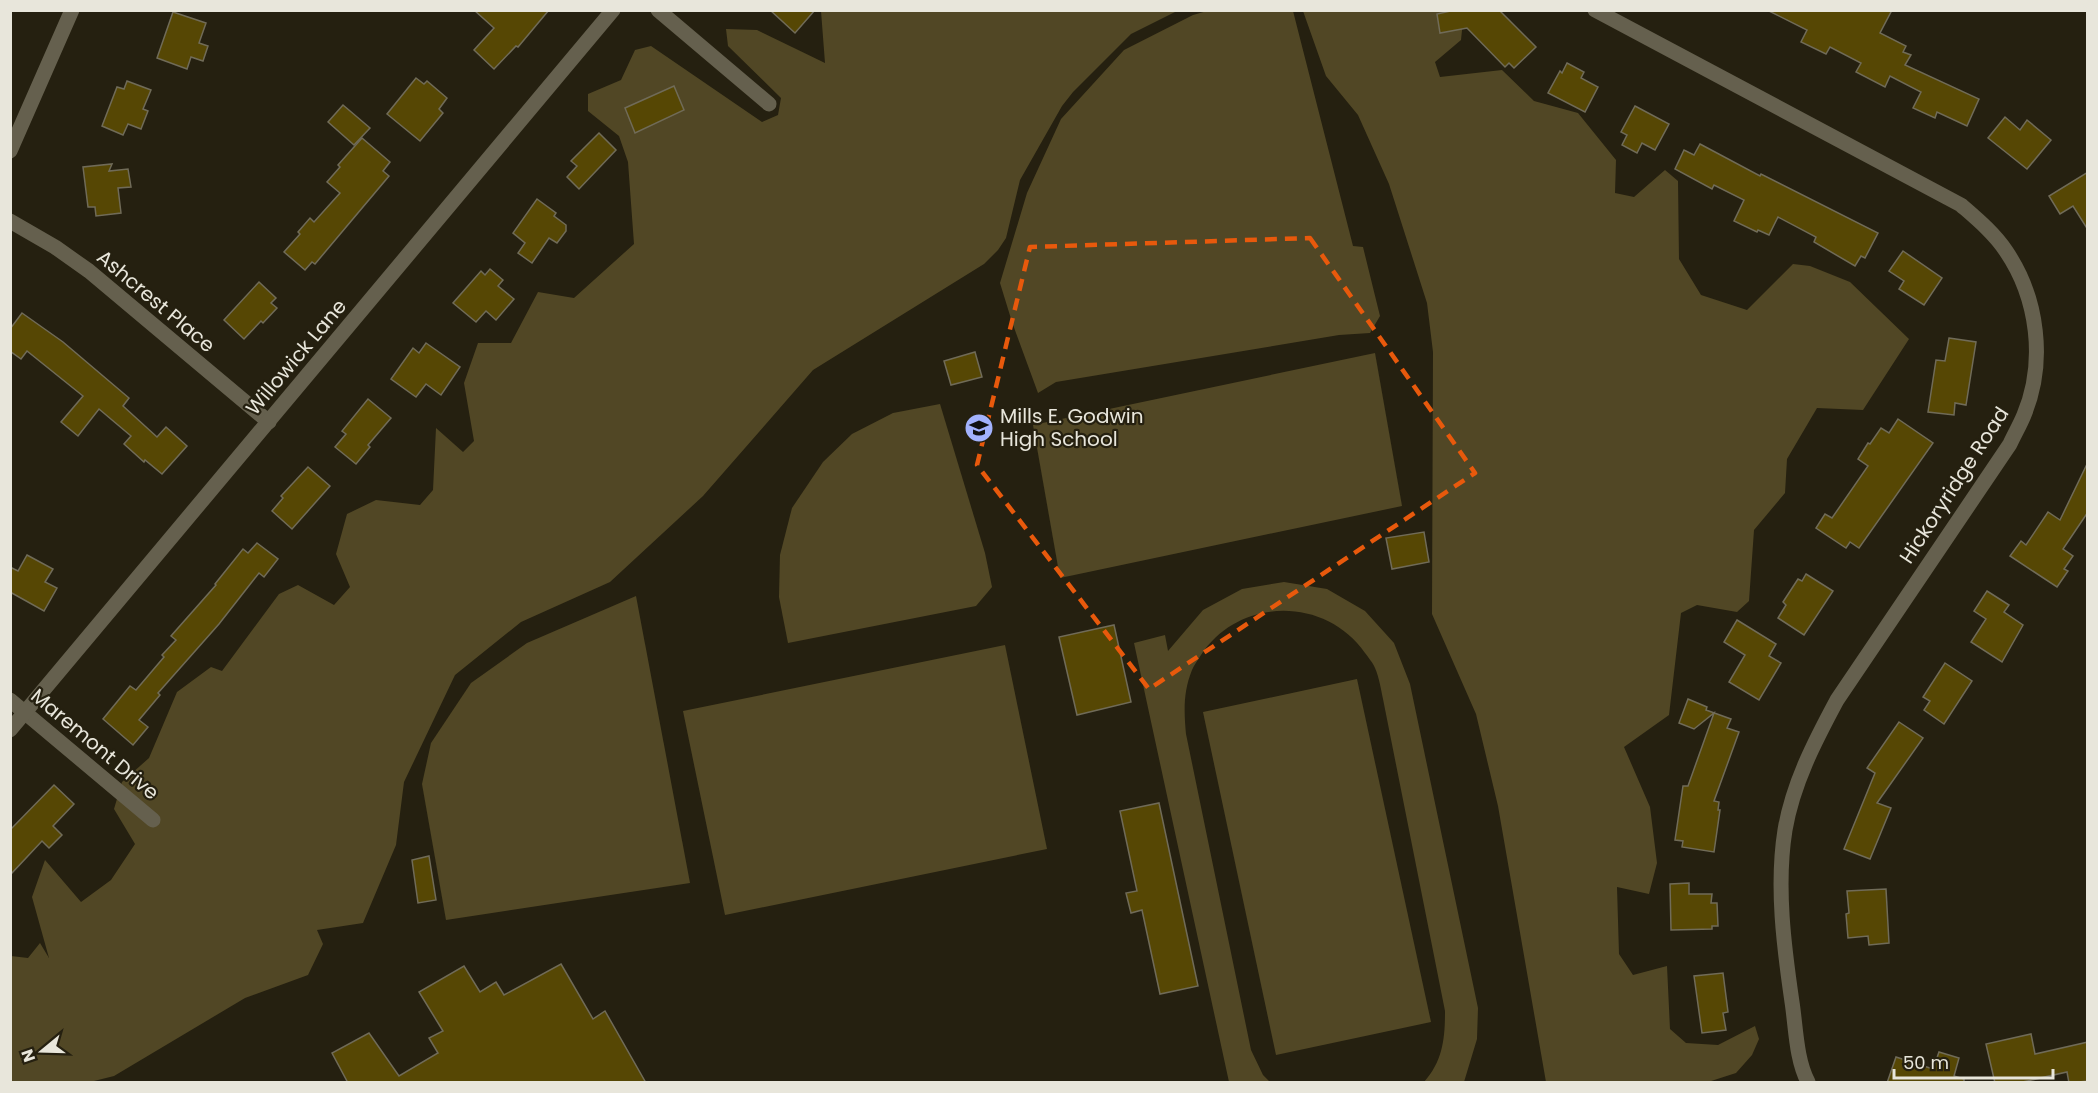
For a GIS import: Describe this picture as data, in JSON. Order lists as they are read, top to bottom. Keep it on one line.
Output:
{"streets":{"street":["Ashcrest Place","Willowick Lane","Hickoryridge Road","Maremont Drive"]},"crossings":[["Ashcrest Place","Willowick Lane"],["Willowick Lane","Maremont Drive"]],"places":{"school or university":["Mills E. Godwin High School"]},"scale_bar":"50 m","north":"left"}
